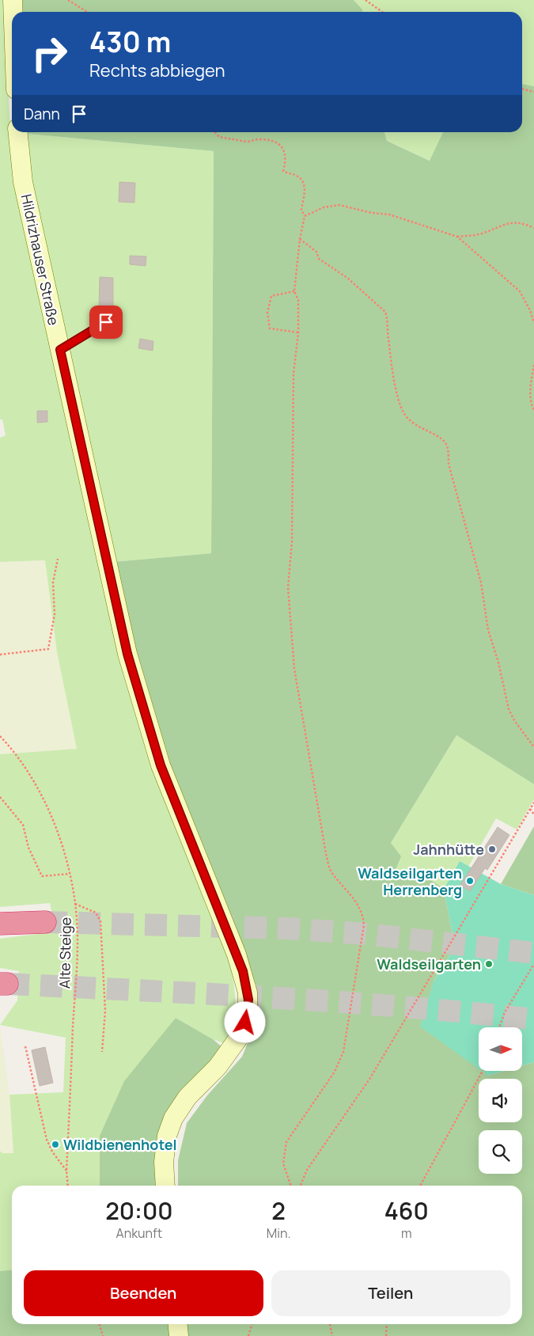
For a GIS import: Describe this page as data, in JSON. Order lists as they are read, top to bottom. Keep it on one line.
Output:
{"streets":{"main road":["Hildrizhauser Straße"],"path":["Alte Steige"]},"places":["Jahnhütte","Waldseilgarten Herrenberg","Waldseilgarten","Wildbienenhotel"],"north":"right","page":{"turn":["430 m","Rechts abbiegen"],"then":"Dann","eta":["20:00","Ankunft","2","Min.","460","m"],"buttons":["Beenden","Teilen"]}}
